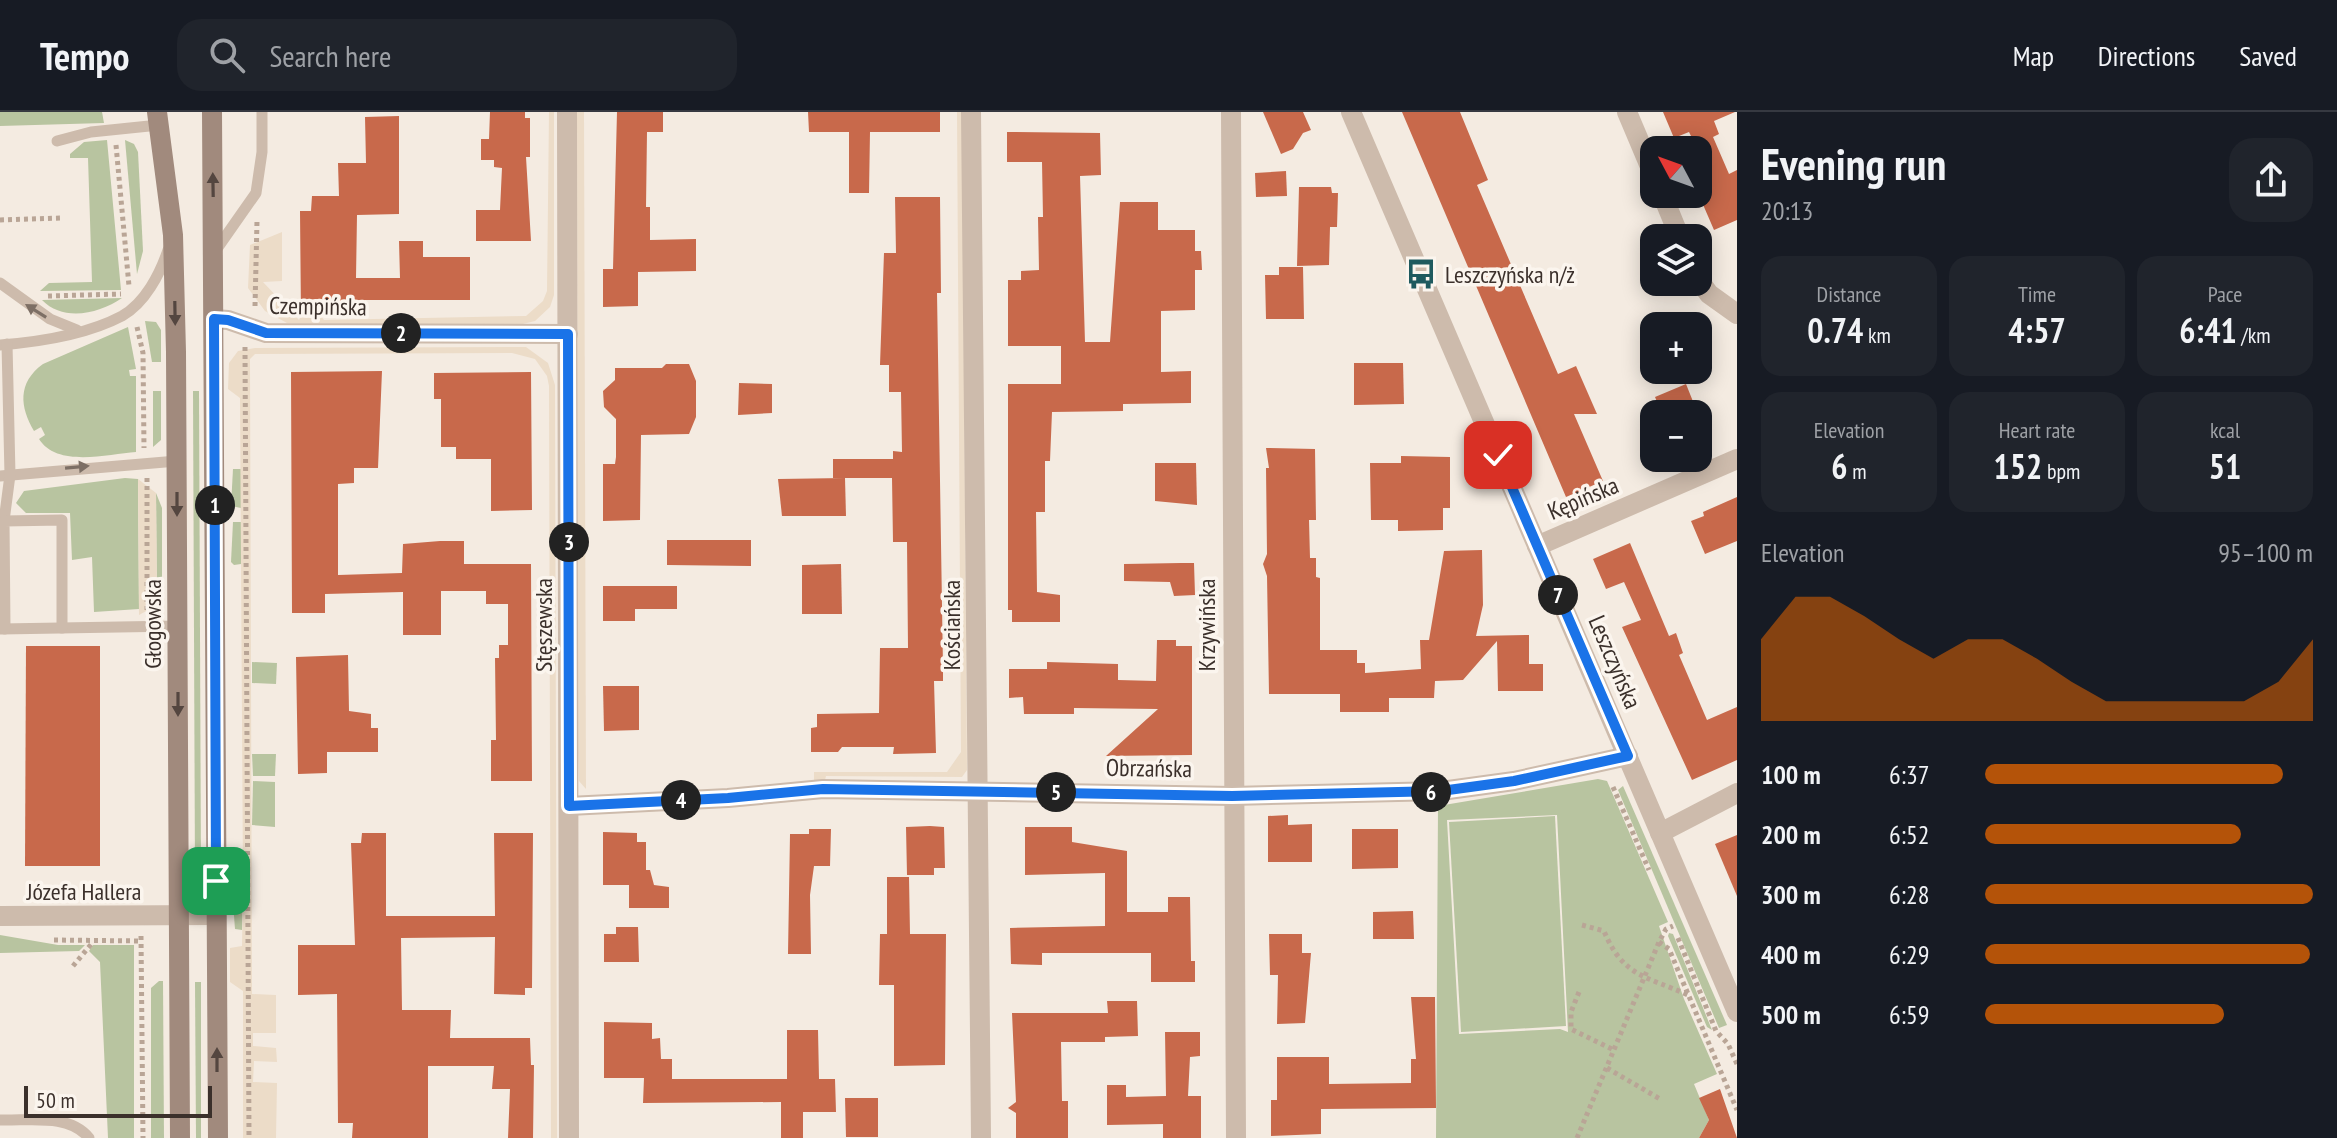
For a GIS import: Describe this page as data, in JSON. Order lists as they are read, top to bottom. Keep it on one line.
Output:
{"streets":{"main road":["Głogowska"],"street":["Czempińska","Kępińska","Stęszewska","Kościańska","Krzywińska","Leszczyńska","Obrzańska","Józefa Hallera"]},"crossings":[["Czempińska","Stęszewska"],["Kępińska","Leszczyńska"],["Głogowska","Józefa Hallera"],["Stęszewska","Obrzańska"],["Kościańska","Obrzańska"],["Krzywińska","Obrzańska"],["Leszczyńska","Obrzańska"]],"places":{"bus stop":["Leszczyńska n/ż"]},"scale_bar":"50 m","north":"top left","page":{"header":"Tempo","search":"Search here","nav":["Map","Directions","Saved"],"heading":["Evening run","20:13"],"map_buttons":["+","−"],"stats":[["Distance","0.74 km"],["Time","4:57"],["Pace","6:41 /km"],["Elevation","6 m"],["Heart rate","152 bpm"],["kcal","51"]],"pins":["2","1","3","7","5","6","4"],"chart":["Elevation","95–100 m"],"list":[{"name":"100 m","note":"6:37"},{"name":"200 m","note":"6:52"},{"name":"300 m","note":"6:28"},{"name":"400 m","note":"6:29"},{"name":"500 m","note":"6:59"}],"scale":"50 m"}}
